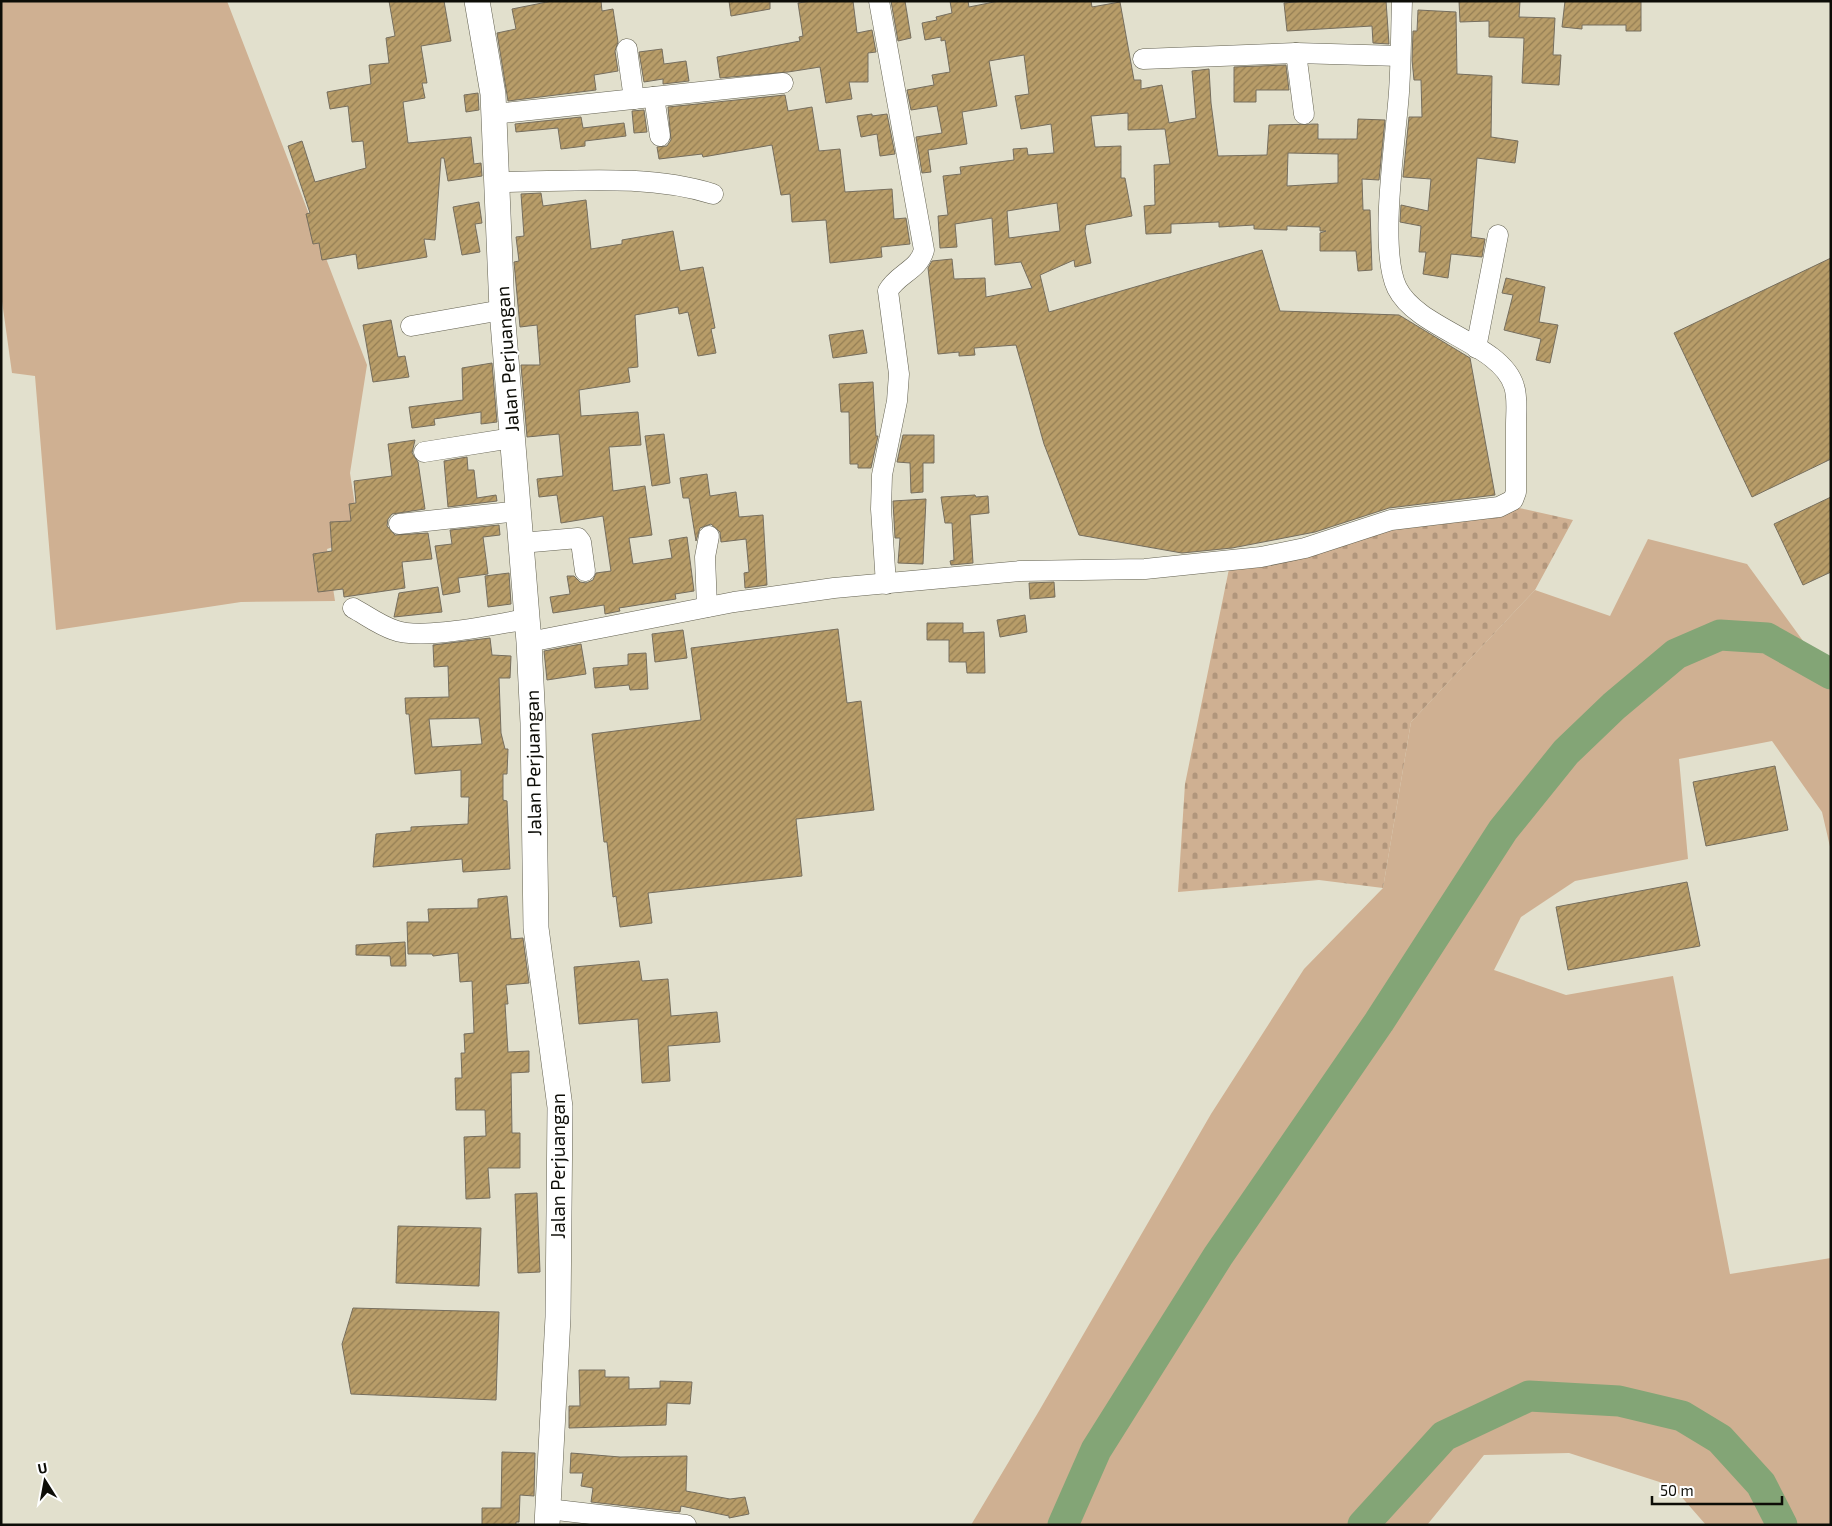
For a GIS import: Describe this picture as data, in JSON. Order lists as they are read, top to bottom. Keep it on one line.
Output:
{"streets":{"street":["Jalan Perjuangan"]},"scale_bar":"50 m","north":"top"}
